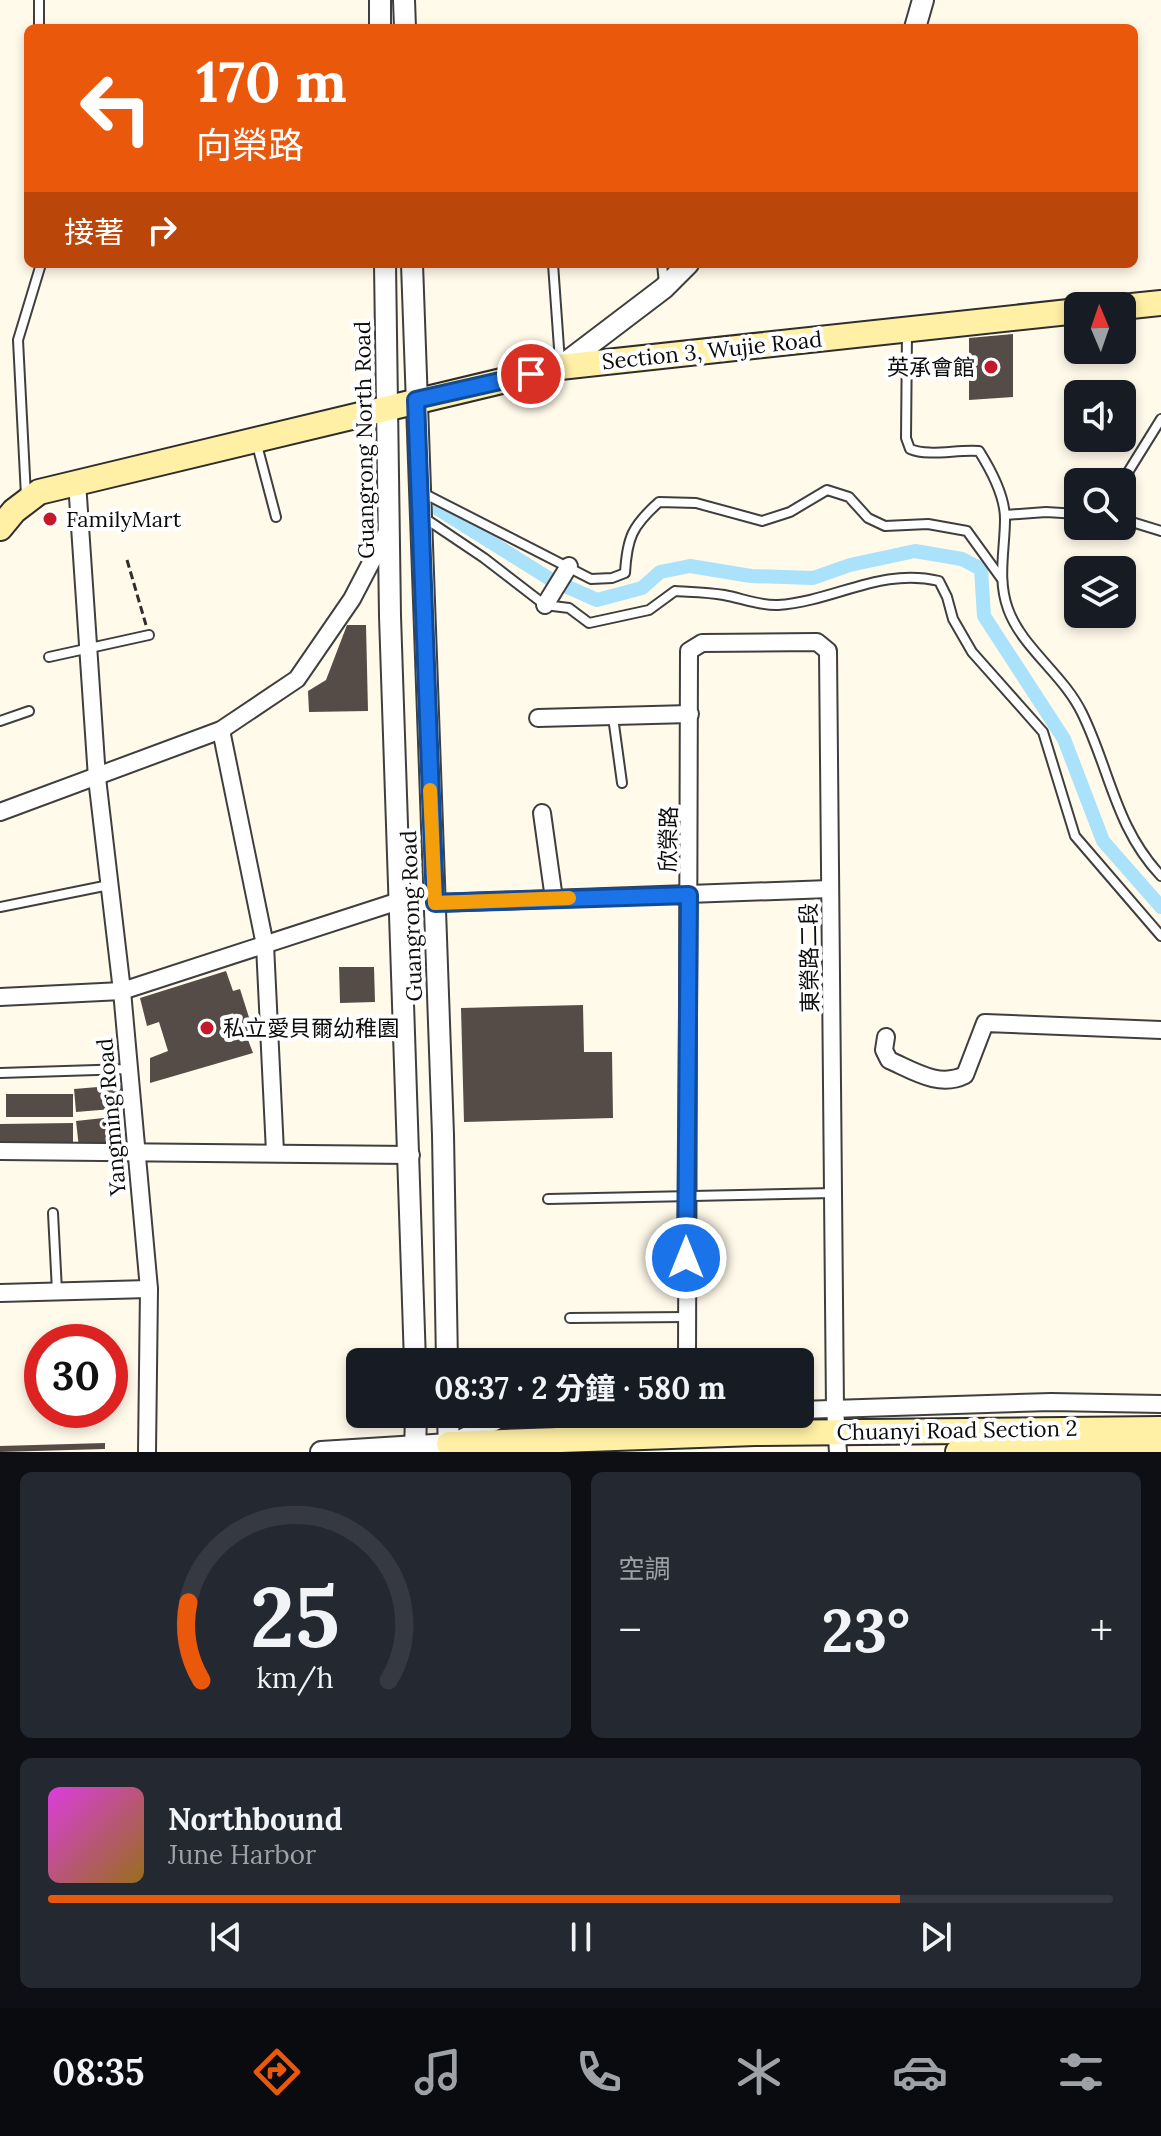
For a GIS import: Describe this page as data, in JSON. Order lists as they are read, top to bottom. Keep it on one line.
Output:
{"streets":{"main road":["Section 3, Wujie Road","Chuanyi Road Section 2"],"street":["Guangrong North Road","欣榮路","Guangrong Road","東榮路二段","Yangming Road"]},"crossings":[["Section 3, Wujie Road","Guangrong North Road"],["Section 3, Wujie Road","Yangming Road"],["Guangrong North Road","Guangrong Road"],["欣榮路","東榮路二段"],["東榮路二段","Chuanyi Road Section 2"]],"places":["英承會館","FamilyMart","私立愛貝爾幼稚園"],"north":"top","page":{"turn":["170 m","向榮路"],"then":"接著","limit":"30","trip":"08:37 · 2 分鐘 · 580 m","tile":"空調","heat":["−","23°","+"],"song":["Northbound","June Harbor"],"tabs":"08:35","gauge":["25","km/h"]}}
